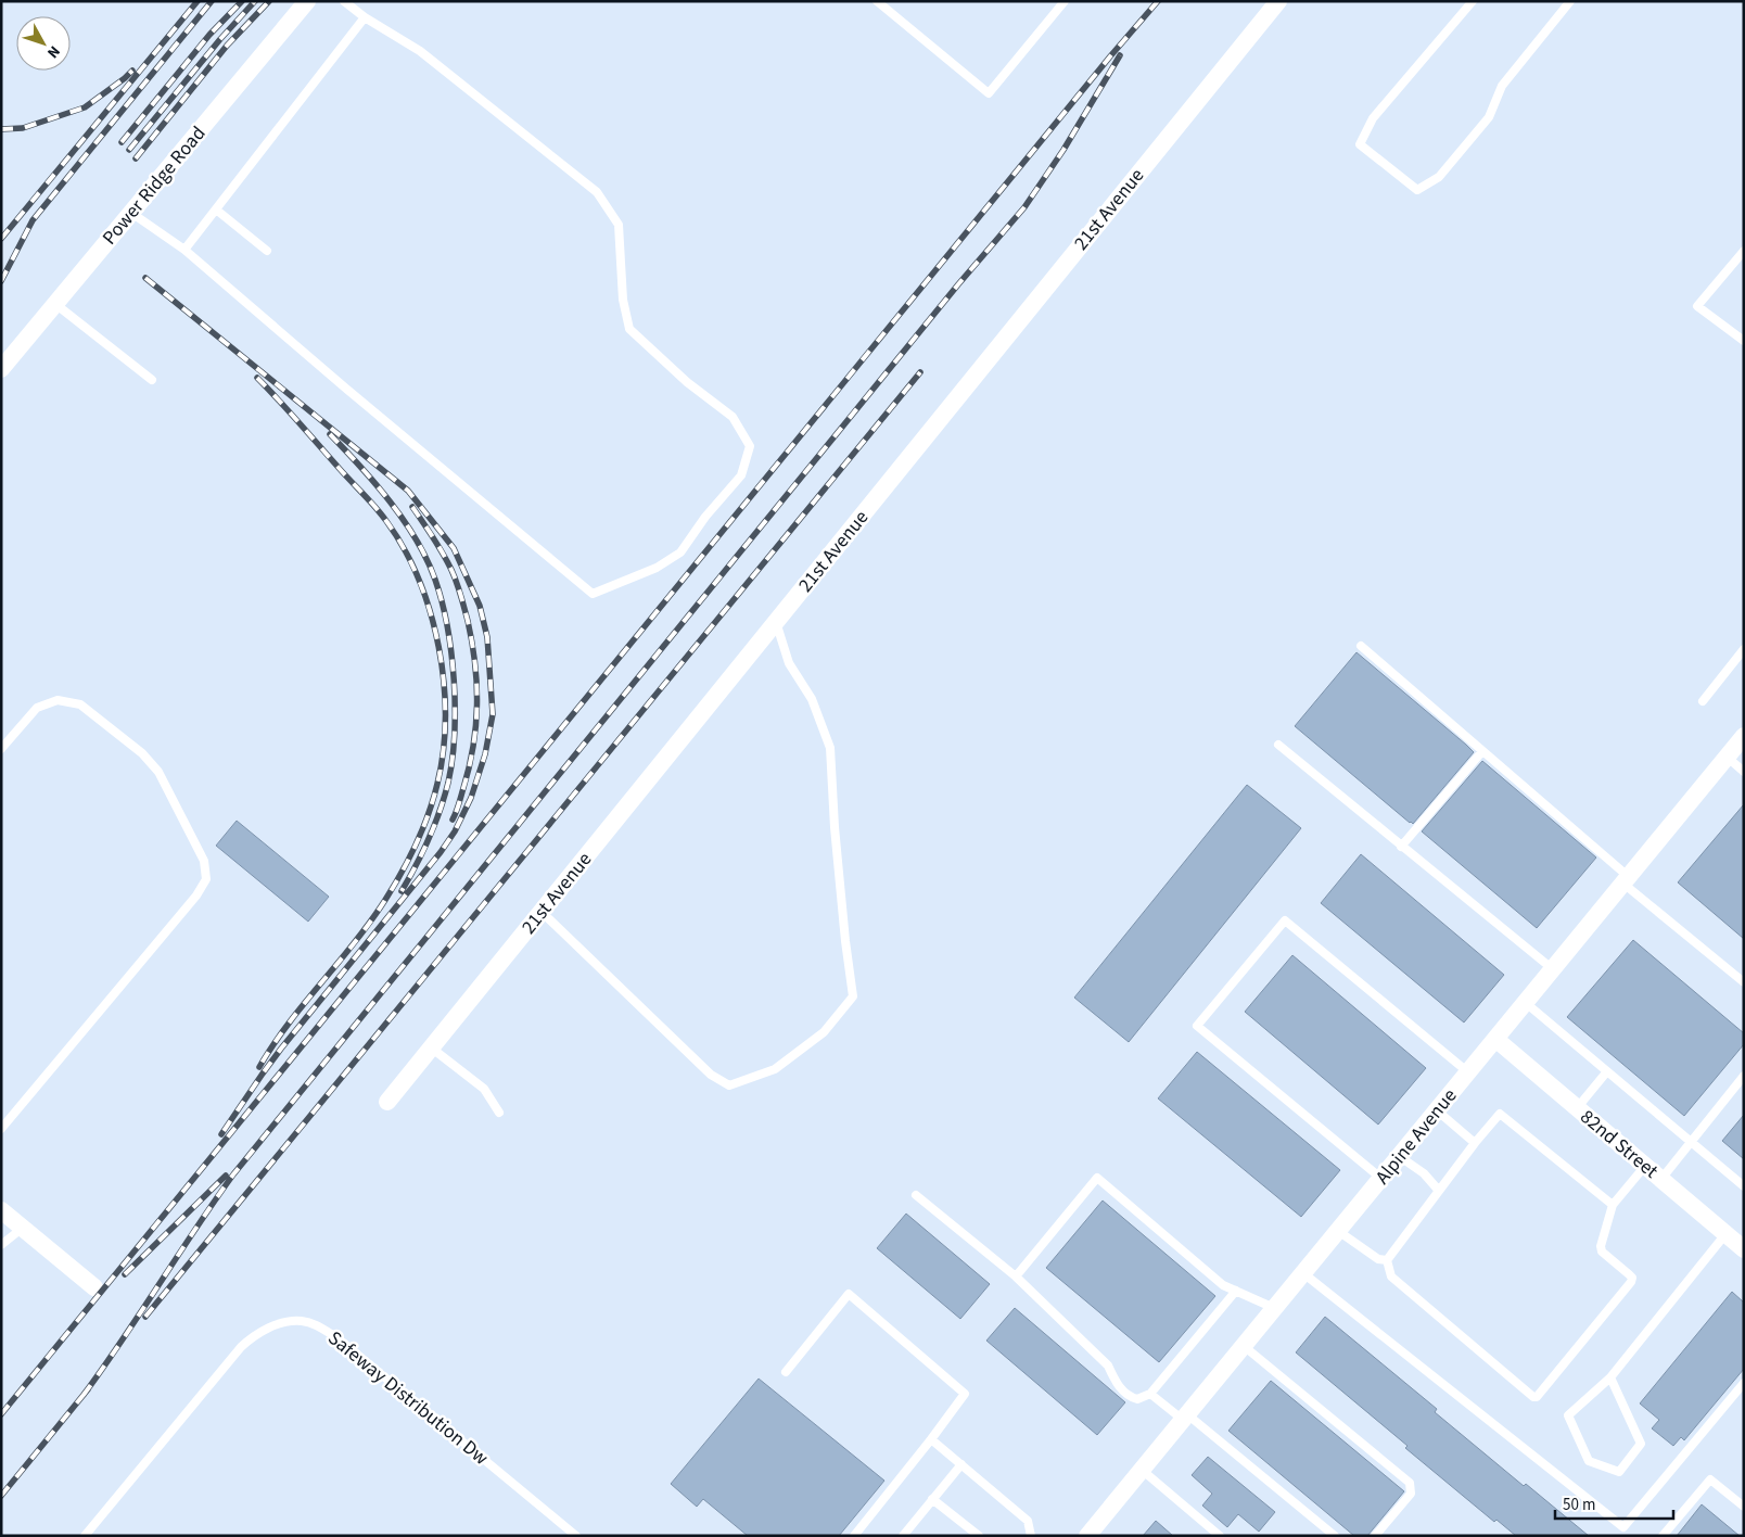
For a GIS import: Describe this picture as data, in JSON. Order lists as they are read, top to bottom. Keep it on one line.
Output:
{"streets":{"street":["Power Ridge Road","21st Avenue","Alpine Avenue","82nd Street"],"lane":["Safeway Distribution Dw"]},"crossings":[["Alpine Avenue","82nd Street"]],"scale_bar":"50 m","north":"bottom right"}
